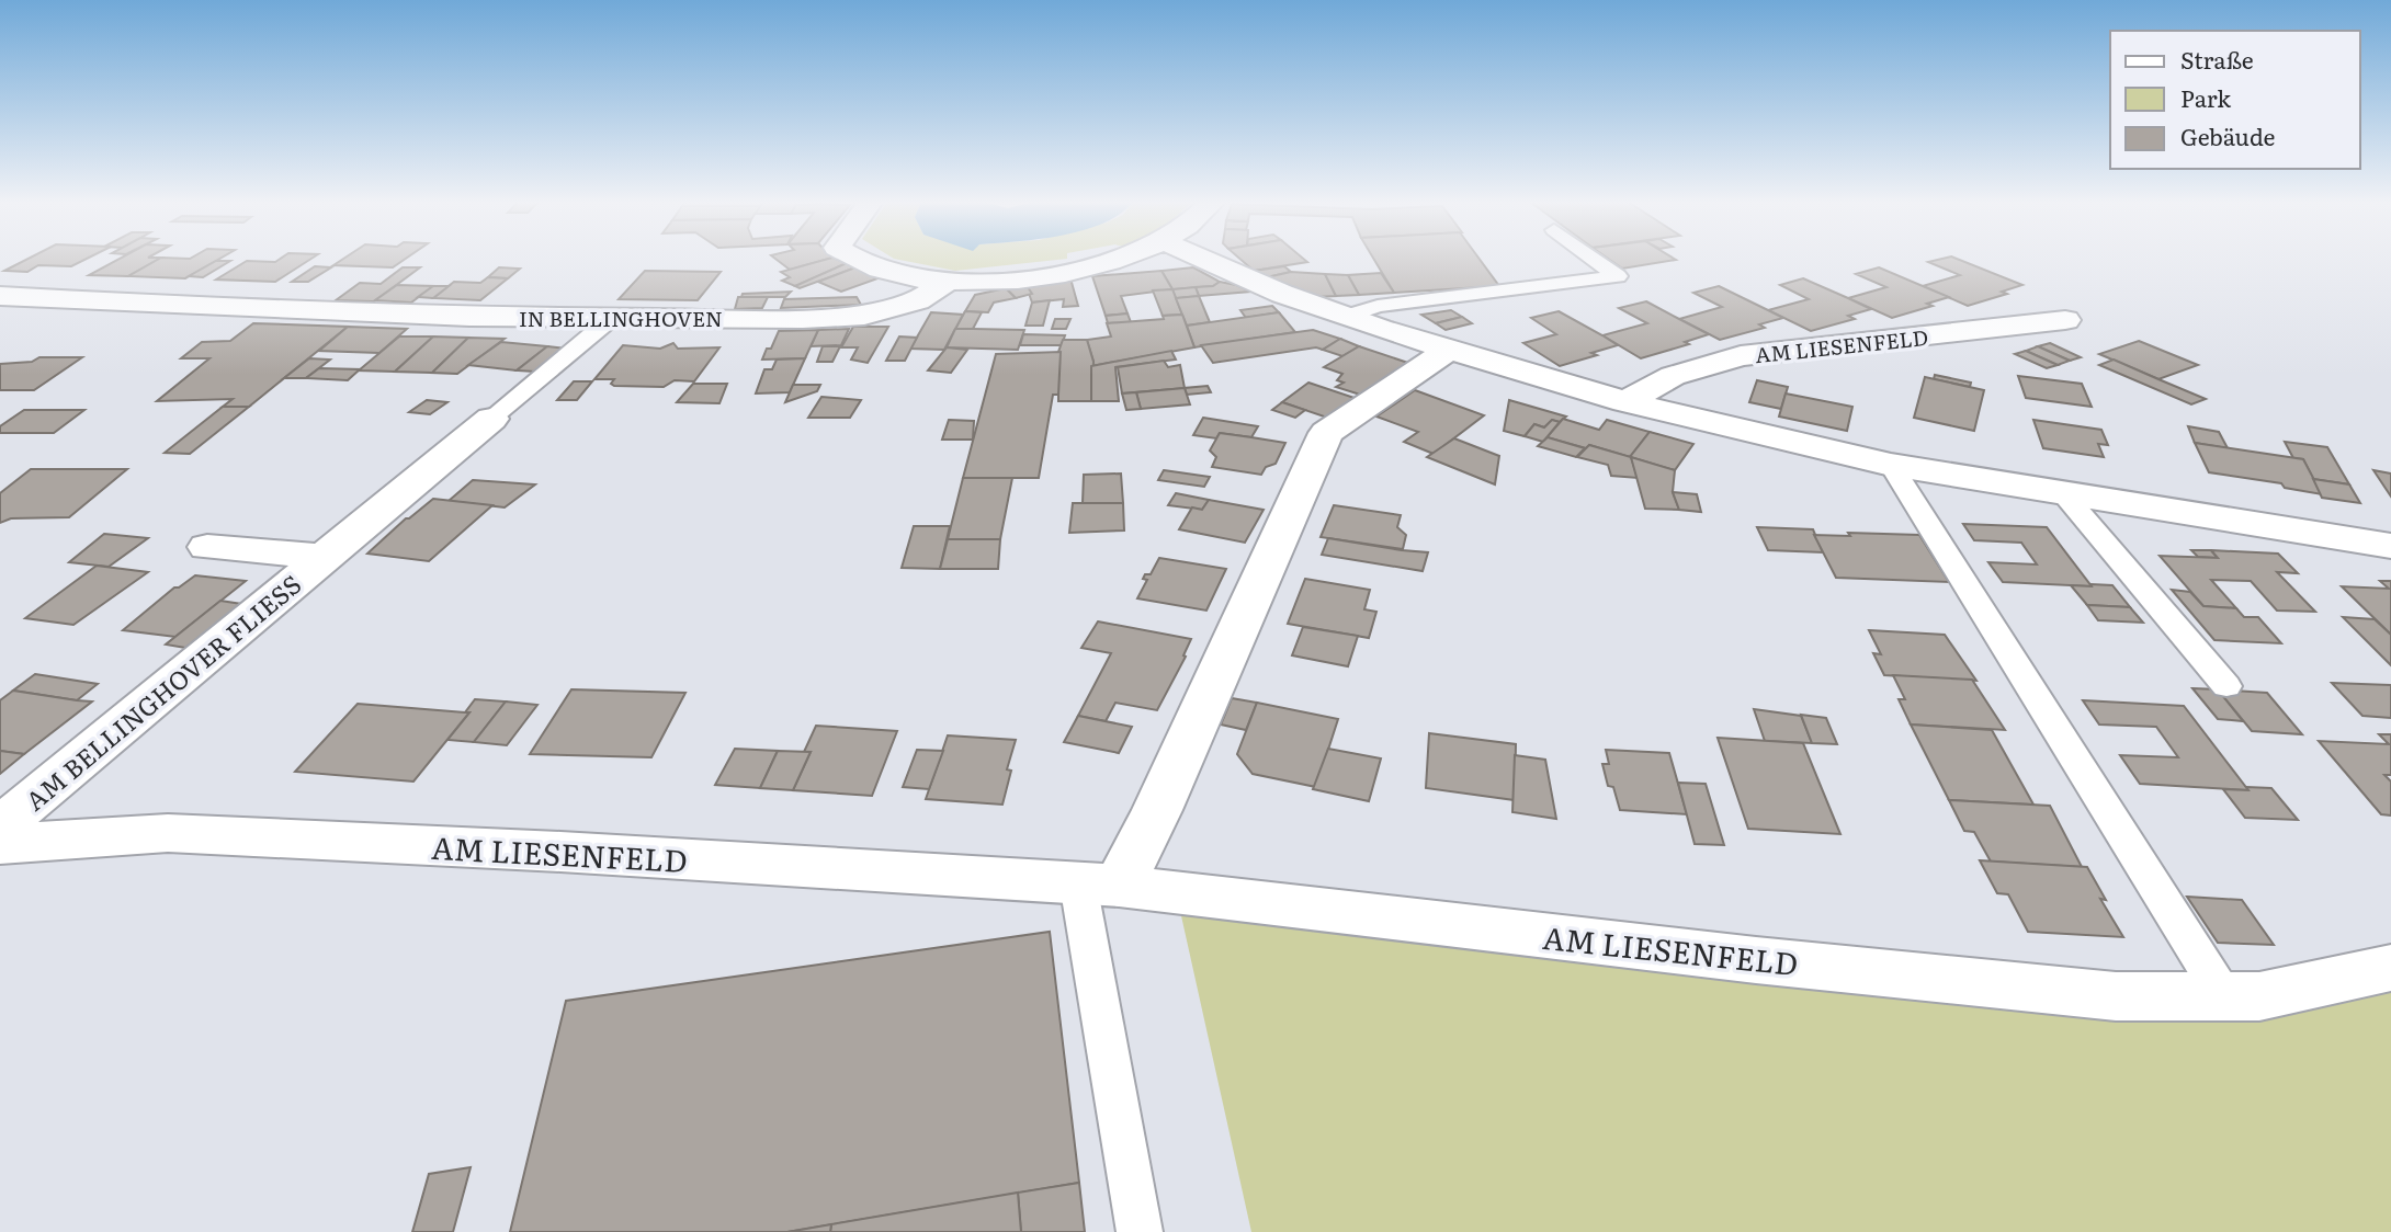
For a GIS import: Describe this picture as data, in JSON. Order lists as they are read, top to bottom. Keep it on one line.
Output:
{"streets":{"street":["IN BELLINGHOVEN","AM LIESENFELD","AM BELLINGHOVER FLIESS"]},"crossings":[["IN BELLINGHOVEN","AM BELLINGHOVER FLIESS"]],"legend":["Straße","Park","Gebäude"]}
